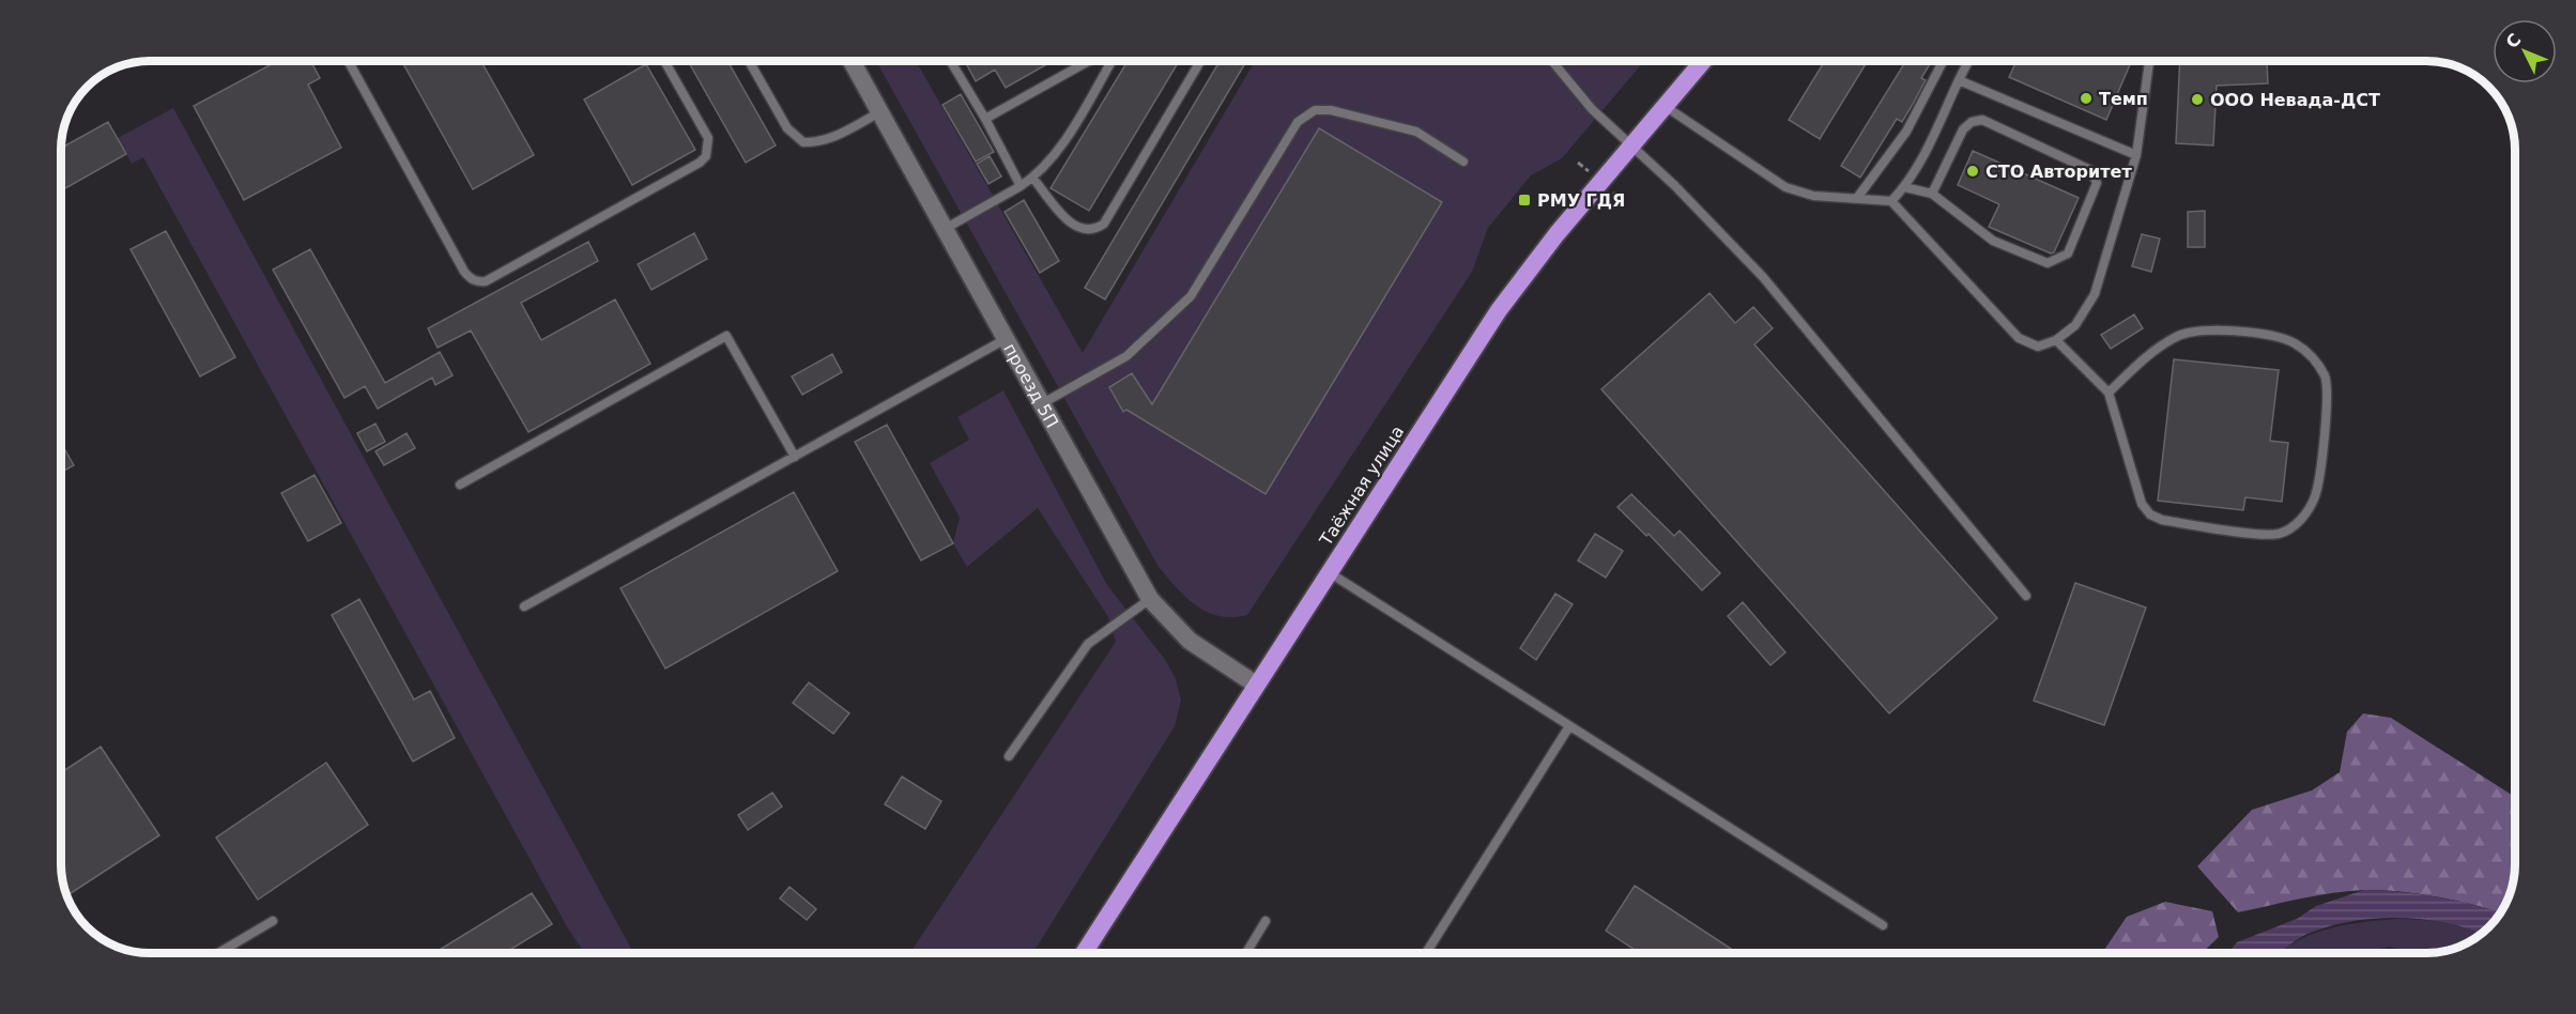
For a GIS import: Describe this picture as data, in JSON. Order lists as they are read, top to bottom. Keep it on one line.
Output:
{"streets":{"highway":["Таёжная улица"],"street":["проезд 5П"]},"crossings":[["проезд 5П","Таёжная улица"]],"places":{"other":["Темп","ООО Невада-ДСТ","СТО Авторитет"],"transit":["РМУ ГДЯ"]},"north":"top left"}
